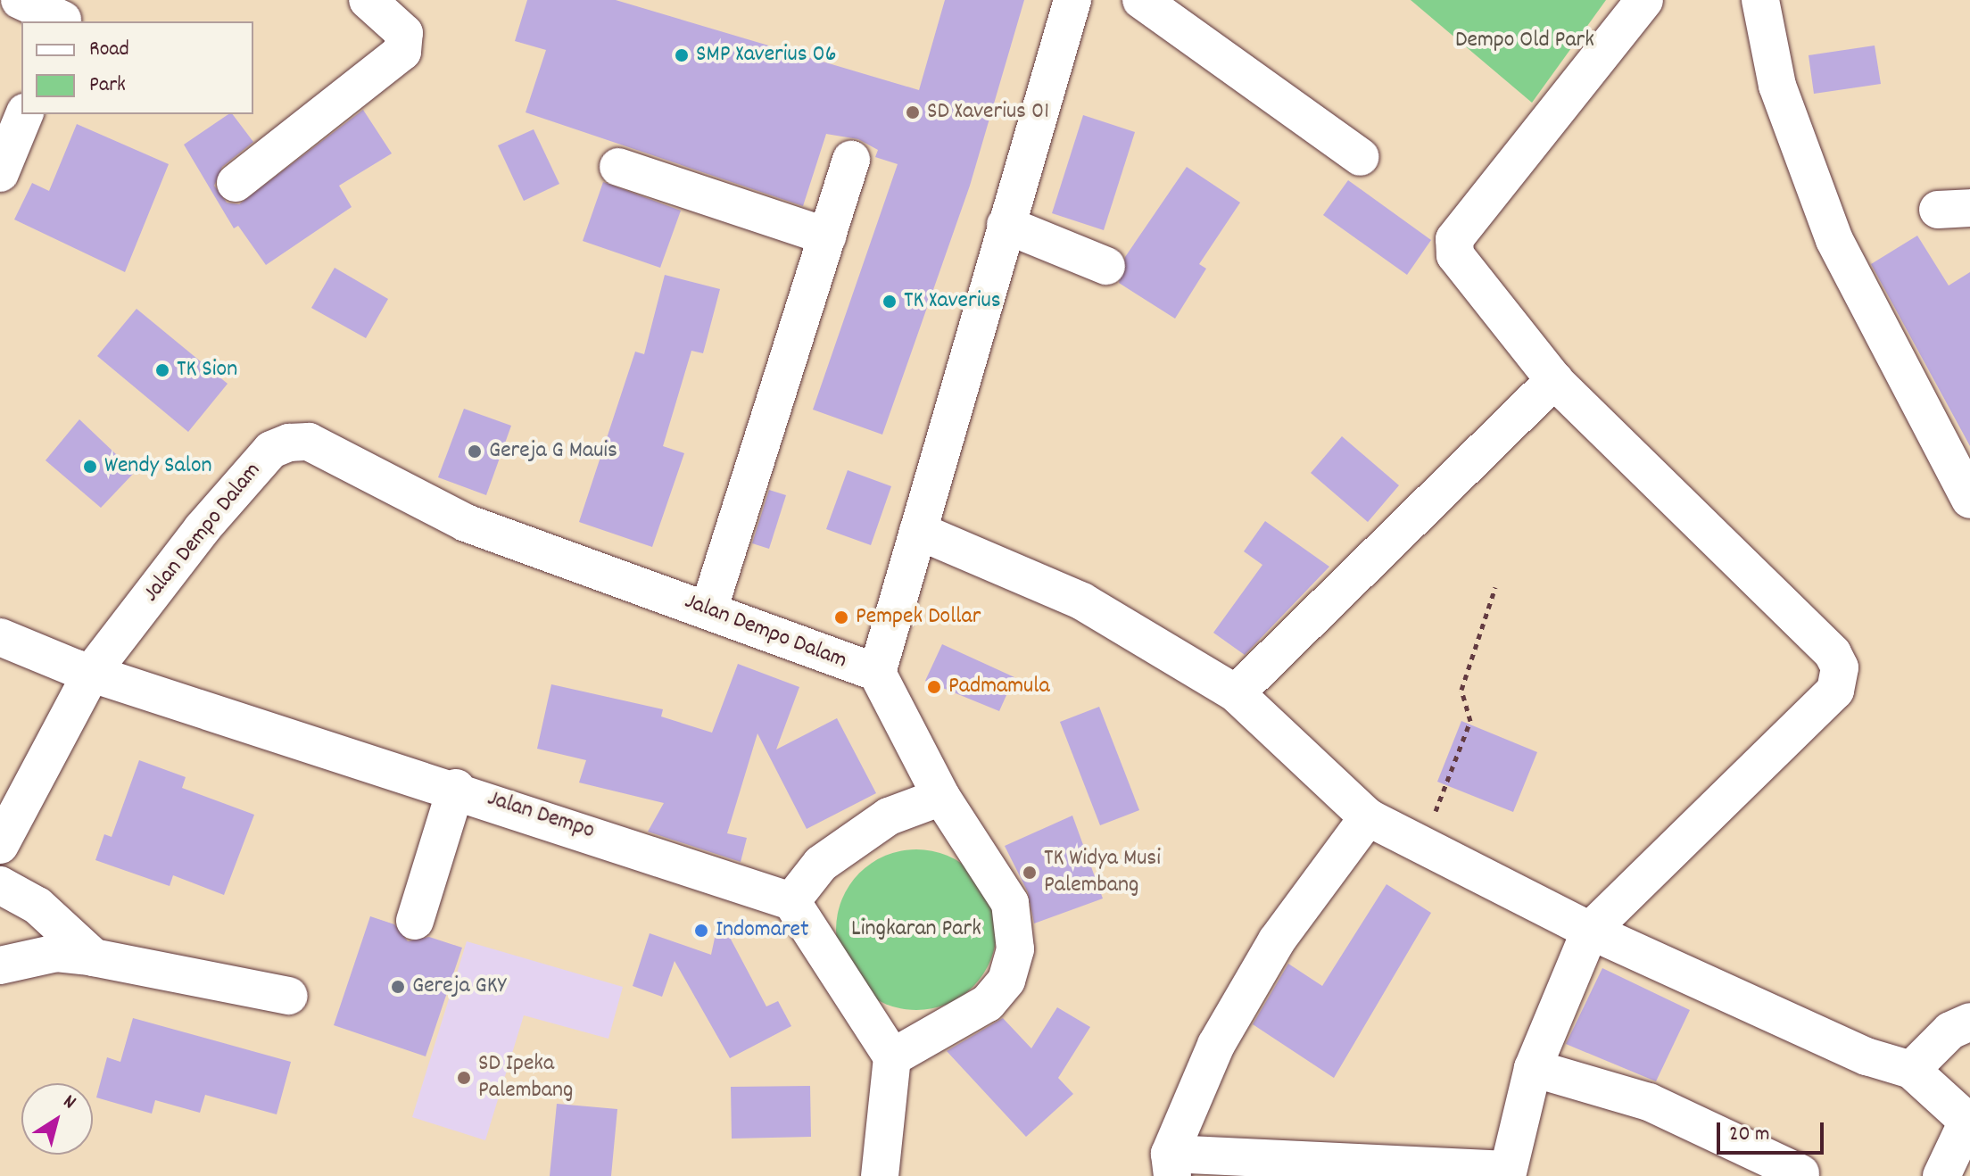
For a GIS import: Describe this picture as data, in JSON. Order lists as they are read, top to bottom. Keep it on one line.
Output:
{"streets":{"street":["Jalan Dempo Dalam","Jalan Dempo"]},"crossings":[["Jalan Dempo Dalam","Jalan Dempo"]],"parks":["Dempo Old Park","Lingkaran Park"],"places":["SMP Xaverius 06","SD Xaverius 01","TK Xaverius","TK Sion","Gereja G Mauis","Wendy Salon","Pempek Dollar","Padmamula","TK Widya Musi Palembang","Indomaret","Gereja GKY","SD Ipeka Palembang"],"legend":["Road","Park"],"scale_bar":"20 m","north":"top right"}
